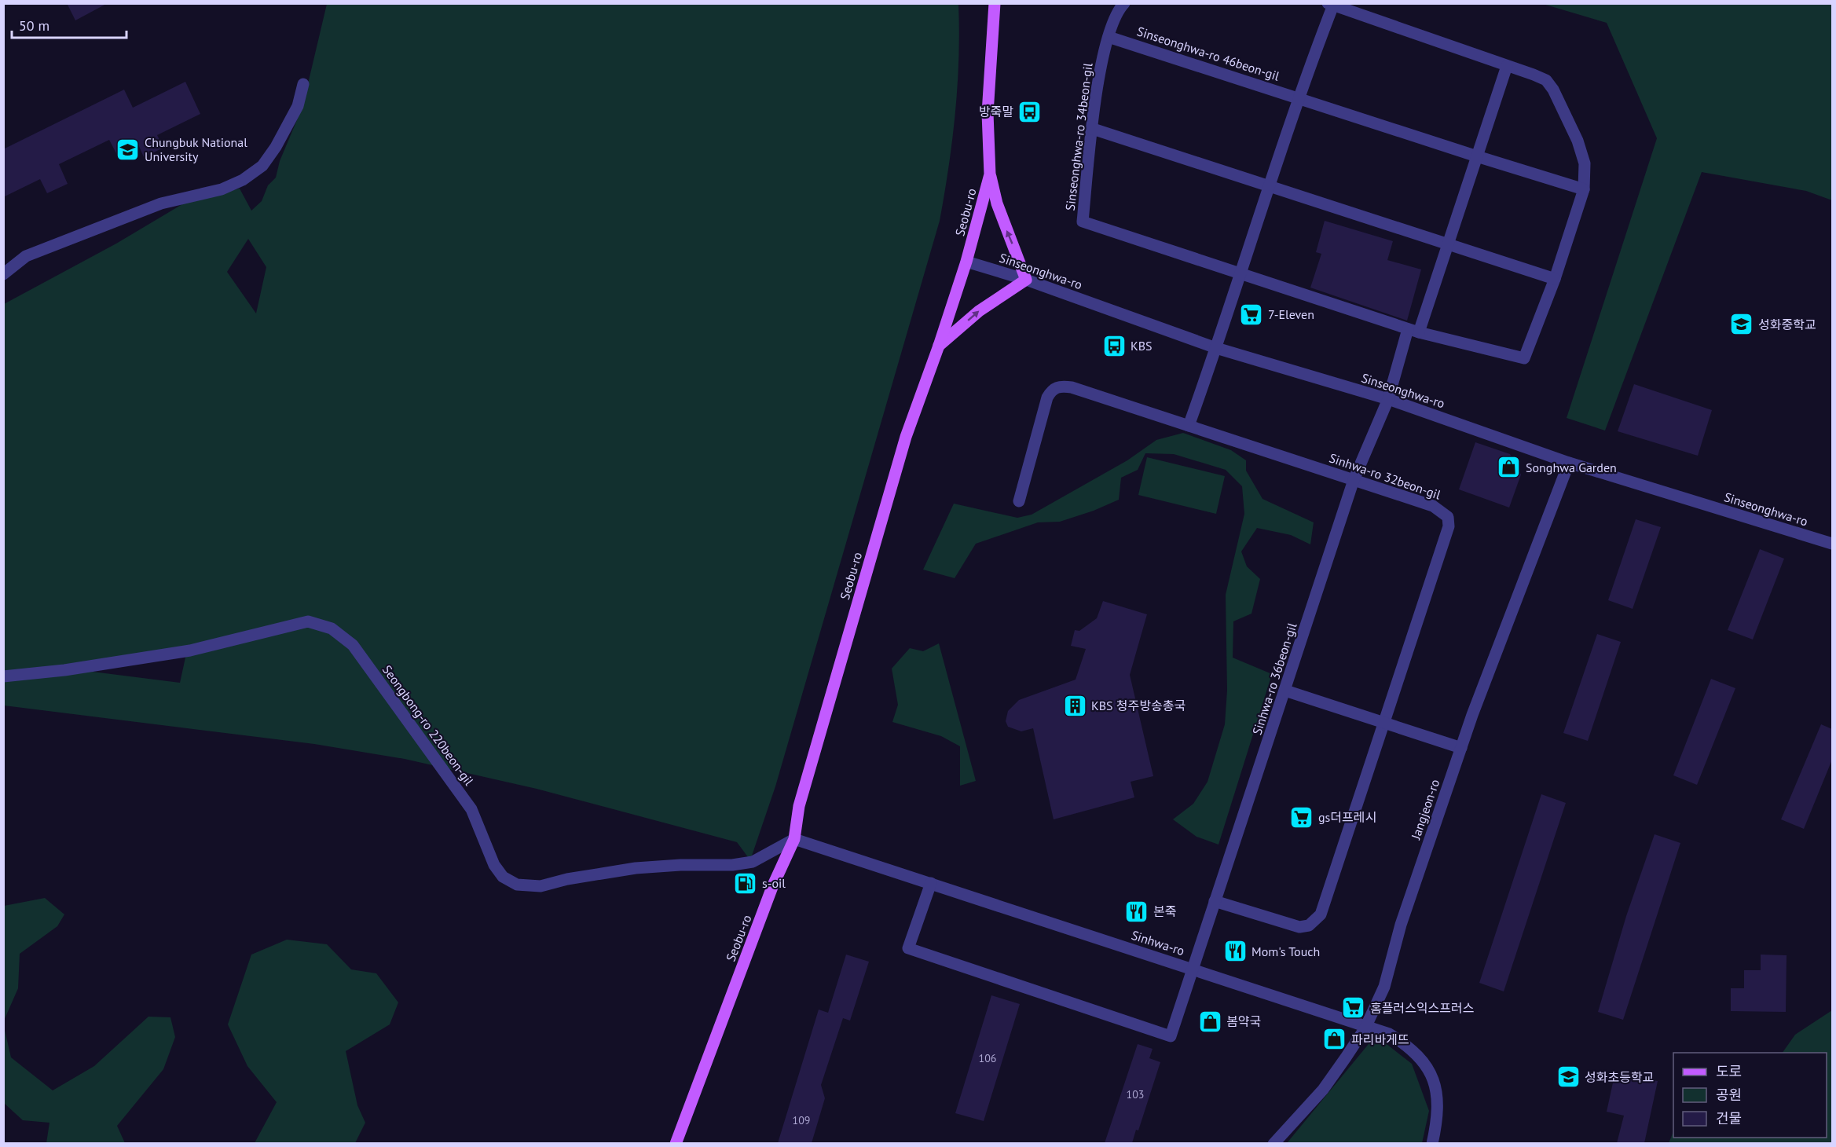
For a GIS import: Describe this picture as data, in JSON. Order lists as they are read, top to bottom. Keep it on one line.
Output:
{"streets":{"main road":["Seobu-ro"],"street":["Sinseonghwa-ro 46beon-gil","Sinseonghwa-ro 34beon-gil","Sinseonghwa-ro","Sinhwa-ro 32beon-gil","Sinhwa-ro 36beon-gil","Seongbong-ro 220beon-gil","Jangjeon-ro","Sinhwa-ro"]},"crossings":[["Sinseonghwa-ro 46beon-gil","Sinseonghwa-ro 34beon-gil"],["Sinseonghwa-ro 46beon-gil","Sinhwa-ro 36beon-gil"],["Seobu-ro","Sinseonghwa-ro"],["Seobu-ro","Seongbong-ro 220beon-gil"],["Seobu-ro","Sinhwa-ro"],["Sinseonghwa-ro","Sinhwa-ro 36beon-gil"],["Sinseonghwa-ro","Jangjeon-ro"],["Sinhwa-ro 32beon-gil","Sinhwa-ro 36beon-gil"],["Sinhwa-ro 36beon-gil","Sinhwa-ro"],["Seongbong-ro 220beon-gil","Sinhwa-ro"],["Jangjeon-ro","Sinhwa-ro"]],"places":{"bus stop":["방죽말","KBS"],"school or university":["Chungbuk National University","성화중학교","성화초등학교"],"supermarket":["7-Eleven","gs더프레시","홈플러스익스프러스"],"shop":["Songhwa Garden","봄약국","파리바게뜨"],"building":["KBS 청주방송총국"],"fuel station":["s-oil"],"restaurant":["본죽","Mom's Touch"]},"house_numbers":["106","103","109"],"legend":["도로","공원","건물"],"scale_bar":"50 m"}
